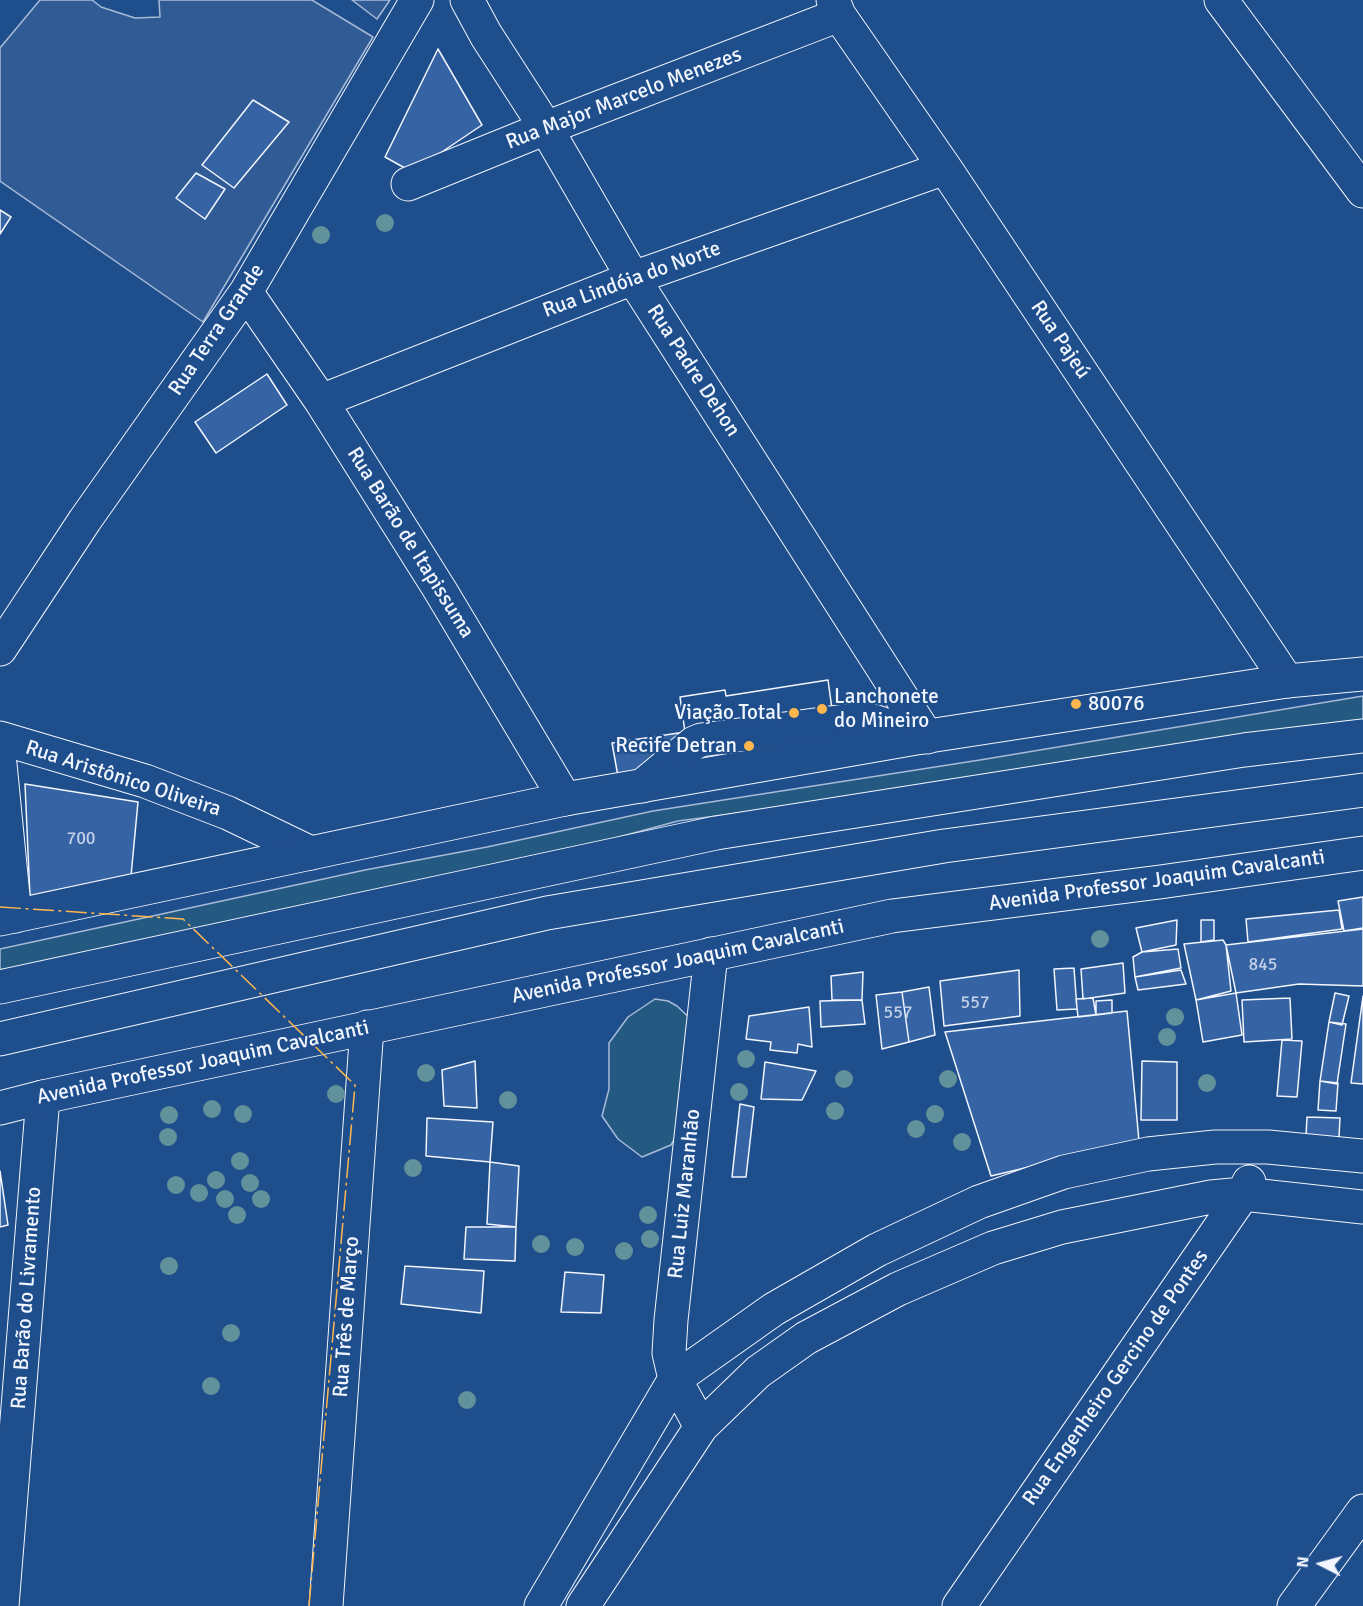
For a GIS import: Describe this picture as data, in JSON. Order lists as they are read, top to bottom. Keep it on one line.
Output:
{"streets":{"main road":["Rua Major Marcelo Menezes","Rua Lindóia do Norte","Rua Terra Grande","Rua Pajeú","Rua Padre Dehon","Rua Barão de Itapissuma","Rua Aristônico Oliveira","Avenida Professor Joaquim Cavalcanti","Rua Luiz Maranhão","Rua Barão do Livramento","Rua Três de Março","Rua Engenheiro Gercino de Pontes"]},"crossings":[["Rua Major Marcelo Menezes","Rua Pajeú"],["Rua Major Marcelo Menezes","Rua Padre Dehon"],["Rua Lindóia do Norte","Rua Pajeú"],["Rua Lindóia do Norte","Rua Padre Dehon"],["Rua Lindóia do Norte","Rua Barão de Itapissuma"],["Rua Terra Grande","Rua Barão de Itapissuma"],["Avenida Professor Joaquim Cavalcanti","Rua Luiz Maranhão"],["Avenida Professor Joaquim Cavalcanti","Rua Barão do Livramento"],["Avenida Professor Joaquim Cavalcanti","Rua Três de Março"]],"places":["80076","Lanchonete do Mineiro","Viação Total","Recife Detran"],"house_numbers":["700","845","557","557"],"north":"left"}
